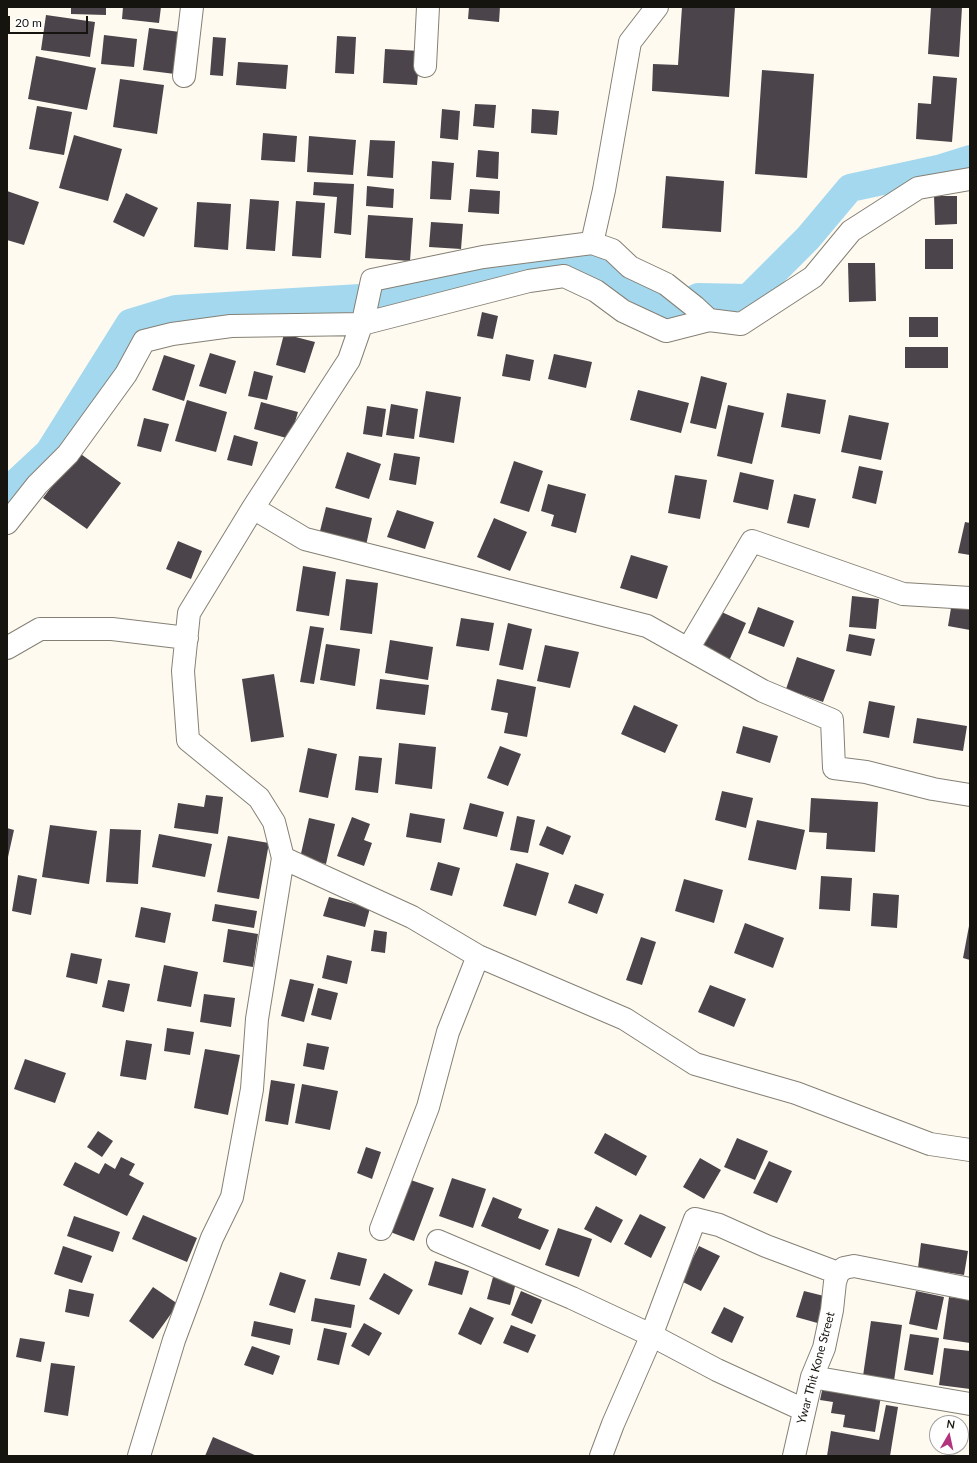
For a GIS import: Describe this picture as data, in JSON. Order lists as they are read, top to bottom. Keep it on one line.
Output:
{"streets":{"street":["Ywar Thit Kone Street"]},"scale_bar":"20 m","north":"top"}
